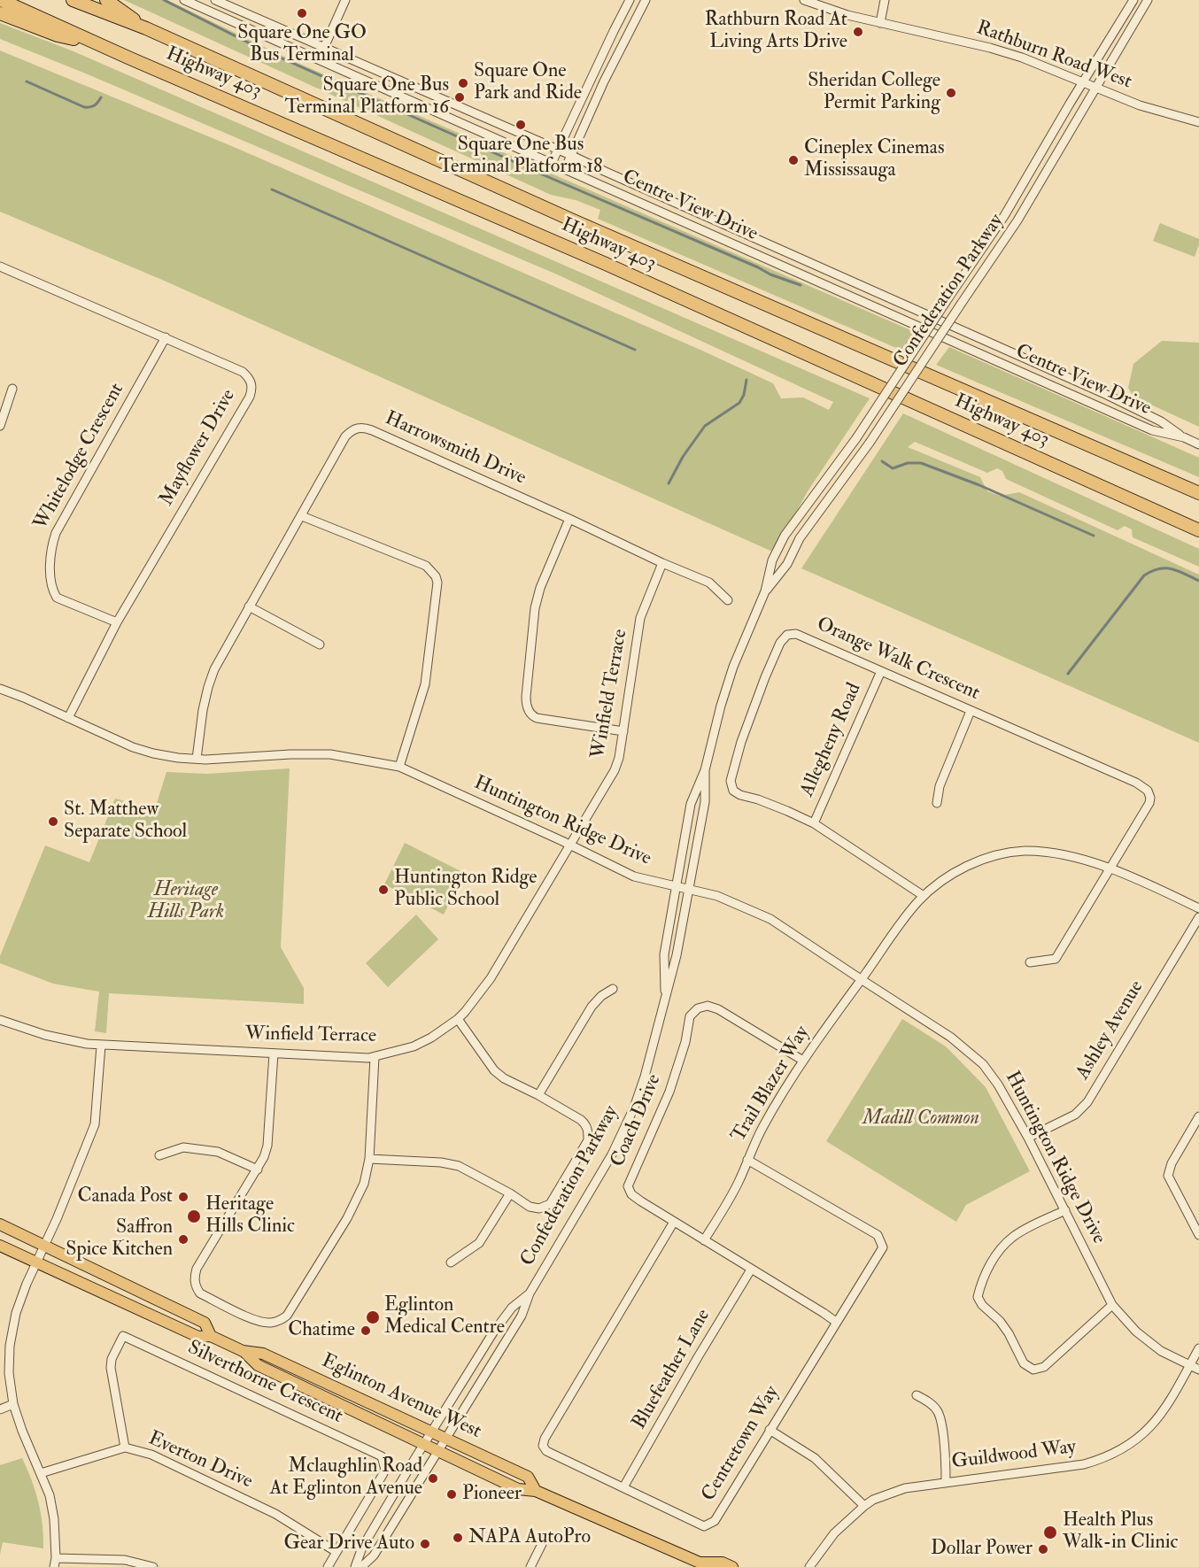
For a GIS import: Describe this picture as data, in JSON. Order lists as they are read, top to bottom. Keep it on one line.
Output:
{"streets":{"highway":["Highway 403"],"main road":["Eglinton Avenue West"],"street":["Rathburn Road West","Centre View Drive","Confederation Parkway","Mayflower Drive","Harrowsmith Drive","Whitelodge Crescent","Orange Walk Crescent","Winfield Terrace","Allegheny Road","Huntington Ridge Drive","Ashley Avenue","Trail Blazer Way","Coach Drive","Bluefeather Lane","Silverthorne Crescent","Centretown Way","Guildwood Way","Everton Drive"]},"crossings":[["Rathburn Road West","Confederation Parkway"],["Confederation Parkway","Huntington Ridge Drive"],["Confederation Parkway","Eglinton Avenue West"],["Mayflower Drive","Whitelodge Crescent"],["Mayflower Drive","Huntington Ridge Drive"],["Harrowsmith Drive","Winfield Terrace"],["Harrowsmith Drive","Huntington Ridge Drive"],["Orange Walk Crescent","Allegheny Road"],["Winfield Terrace","Huntington Ridge Drive"],["Huntington Ridge Drive","Ashley Avenue"],["Huntington Ridge Drive","Trail Blazer Way"],["Huntington Ridge Drive","Guildwood Way"],["Trail Blazer Way","Coach Drive"],["Trail Blazer Way","Centretown Way"],["Coach Drive","Bluefeather Lane"],["Coach Drive","Centretown Way"],["Bluefeather Lane","Centretown Way"],["Silverthorne Crescent","Everton Drive"]],"parks":["Heritage Hills Park","Madill Common"],"places":["Square One GO Bus Terminal","Rathburn Road At Living Arts Drive","Square One Park and Ride","Sheridan College Permit Parking","Square One Bus Terminal Platform 16","Square One Bus Terminal Platform 18","Cineplex Cinemas Mississauga","St. Matthew Separate School","Huntington Ridge Public School","Canada Post","Heritage Hills Clinic","Saffron Spice Kitchen","Eglinton Medical Centre","Chatime","Mclaughlin Road At Eglinton Avenue","Pioneer","Health Plus Walk-in Clinic","NAPA AutoPro","Gear Drive Auto","Dollar Power"]}
